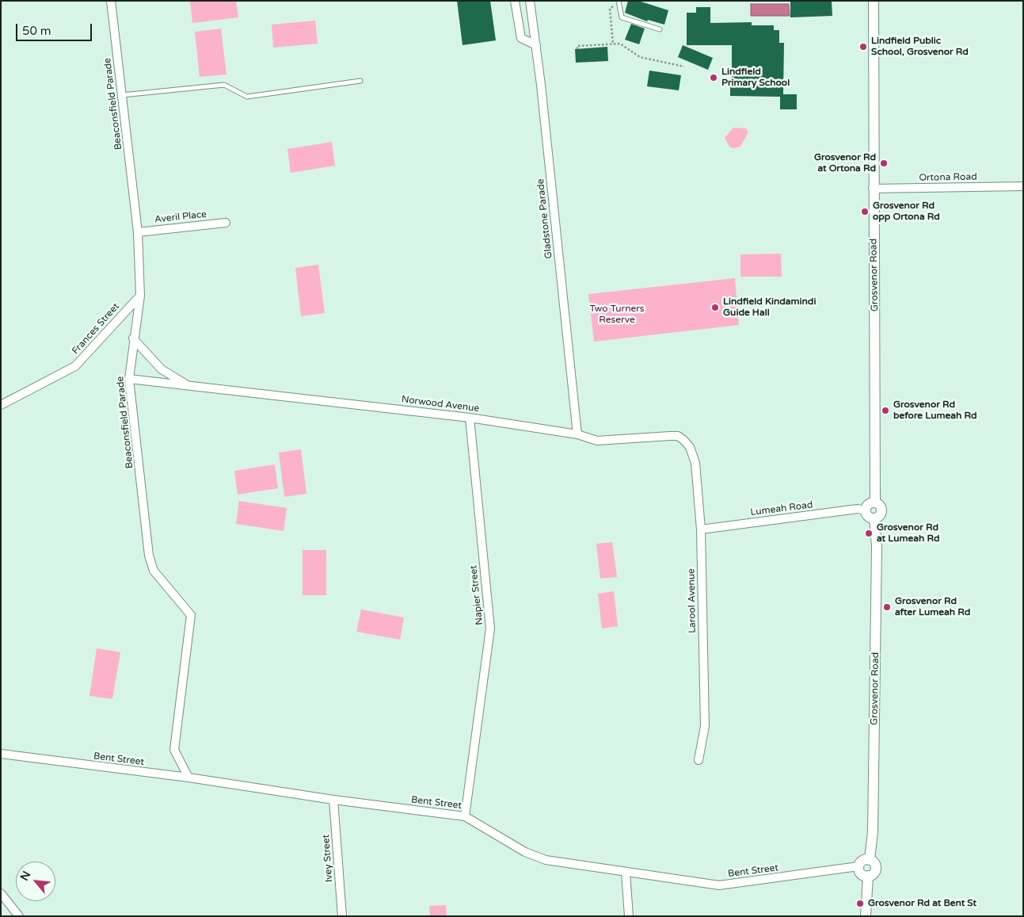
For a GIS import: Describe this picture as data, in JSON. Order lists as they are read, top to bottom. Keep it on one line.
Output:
{"streets":{"street":["Beaconsfield Parade","Ortona Road","Averil Place","Gladstone Parade","Grosvenor Road","Frances Street","Norwood Avenue","Lumeah Road","Napier Street","Larool Avenue","Bent Street","Ivey Street"]},"crossings":[["Beaconsfield Parade","Averil Place"],["Beaconsfield Parade","Frances Street"],["Beaconsfield Parade","Norwood Avenue"],["Beaconsfield Parade","Bent Street"],["Ortona Road","Grosvenor Road"],["Gladstone Parade","Norwood Avenue"],["Grosvenor Road","Lumeah Road"],["Grosvenor Road","Bent Street"],["Norwood Avenue","Napier Street"],["Norwood Avenue","Larool Avenue"],["Lumeah Road","Larool Avenue"],["Napier Street","Bent Street"],["Bent Street","Ivey Street"]],"parks":["Two Turners Reserve"],"places":["Lindfield Public School, Grosvenor Rd","Lindfield Primary School","Grosvenor Rd at Ortona Rd","Grosvenor Rd opp Ortona Rd","Lindfield Kindamindi Guide Hall","Grosvenor Rd before Lumeah Rd","Grosvenor Rd at Lumeah Rd","Grosvenor Rd after Lumeah Rd","Grosvenor Rd at Bent St"],"scale_bar":"50 m","north":"top left"}
